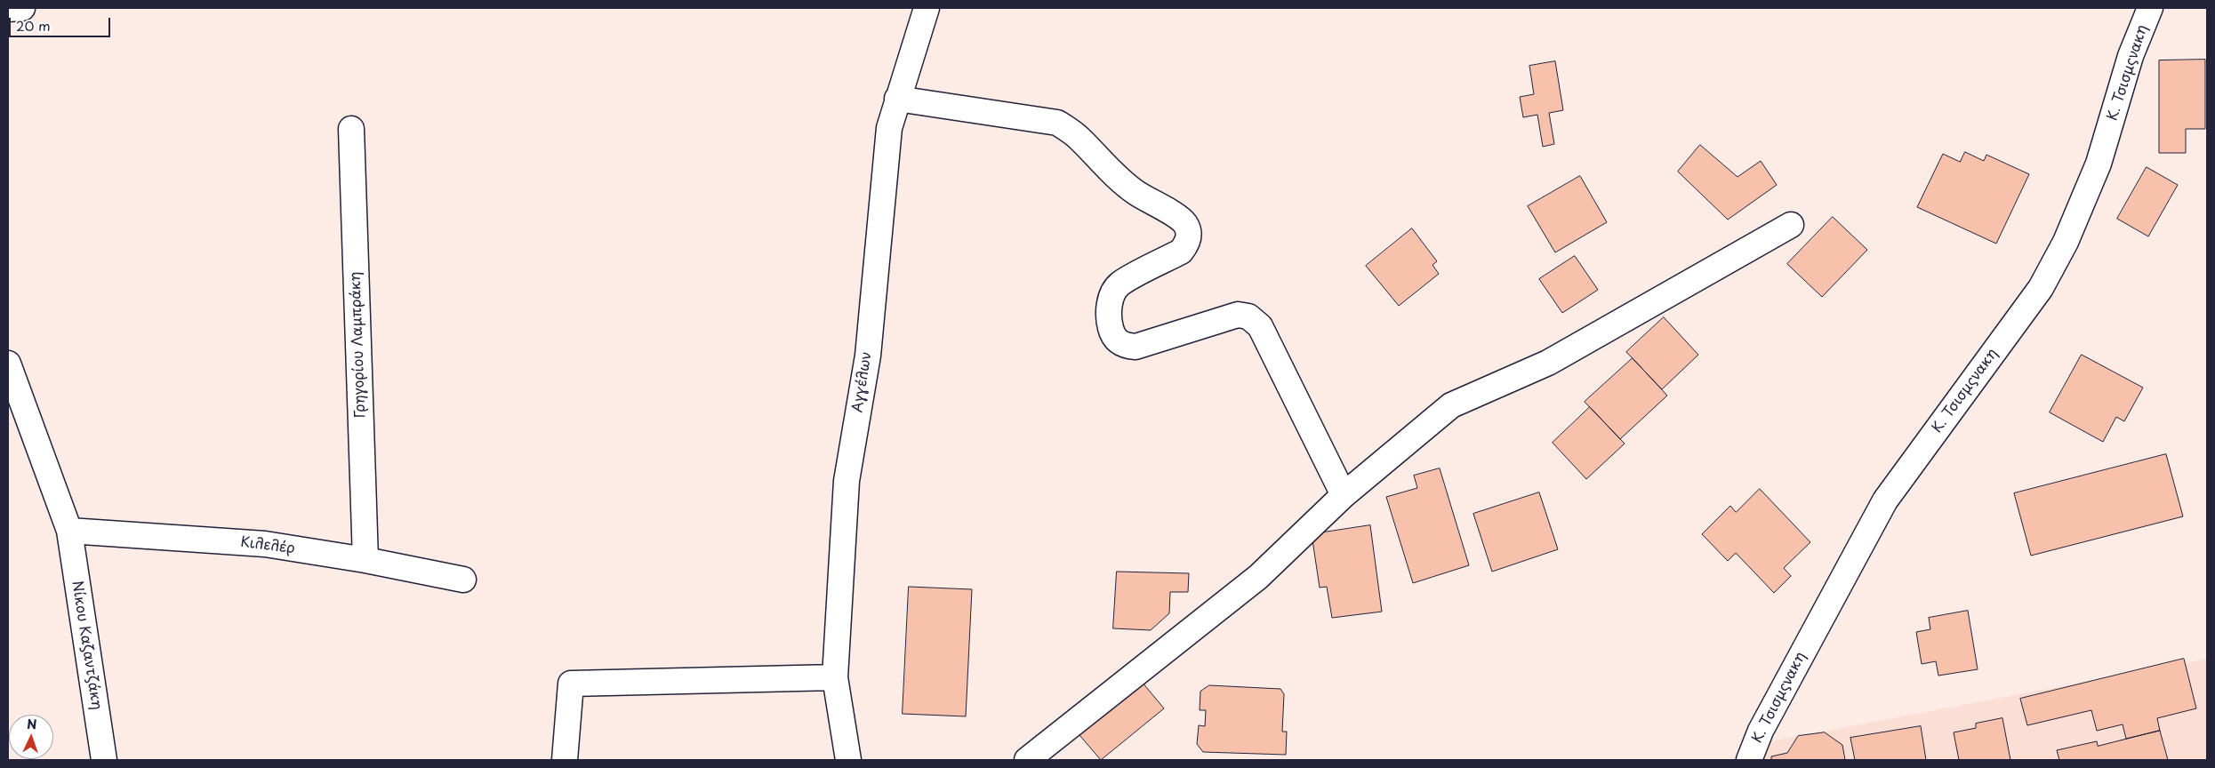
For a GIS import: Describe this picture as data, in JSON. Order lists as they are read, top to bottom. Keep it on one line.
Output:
{"streets":{"street":["Κ. Τσισμςνακη","Γρηγορίου Λαμπράκη","Αγγέλων","Κιλελέρ","Νίκου Καζαντζάκη"]},"crossings":[["Γρηγορίου Λαμπράκη","Κιλελέρ"],["Κιλελέρ","Νίκου Καζαντζάκη"]],"scale_bar":"20 m","north":"top"}
